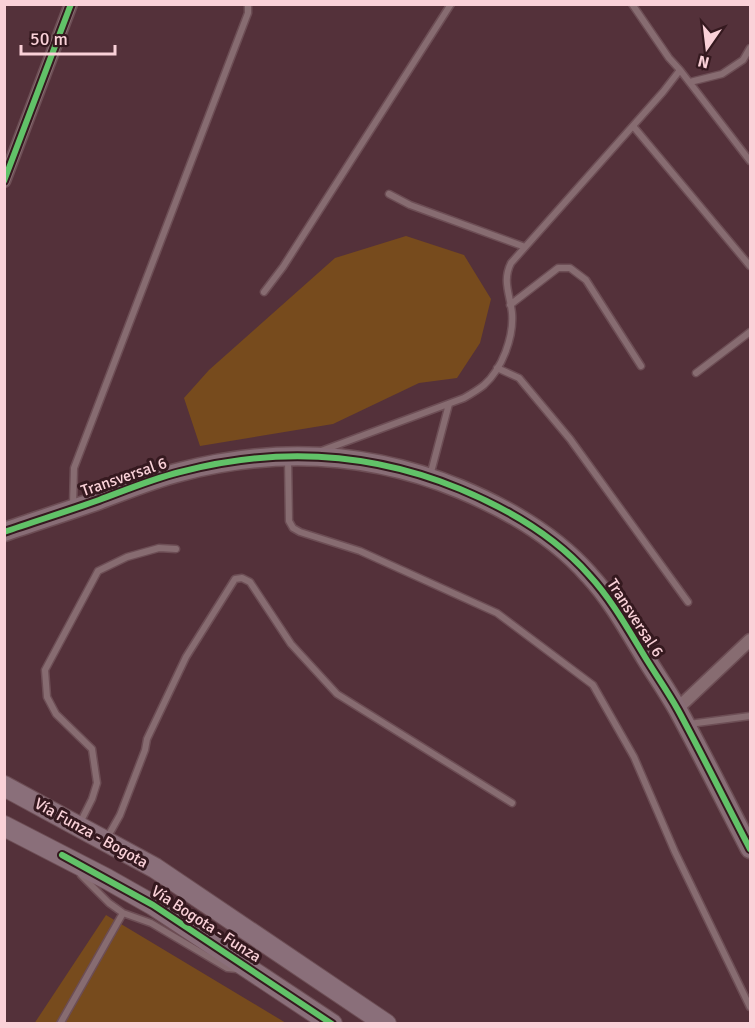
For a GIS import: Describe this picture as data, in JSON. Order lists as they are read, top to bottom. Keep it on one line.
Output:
{"streets":{"main road":["Vía Funza - Bogota","Vía Bogota - Funza"],"street":["Transversal 6"]},"scale_bar":"50 m","north":"bottom"}
